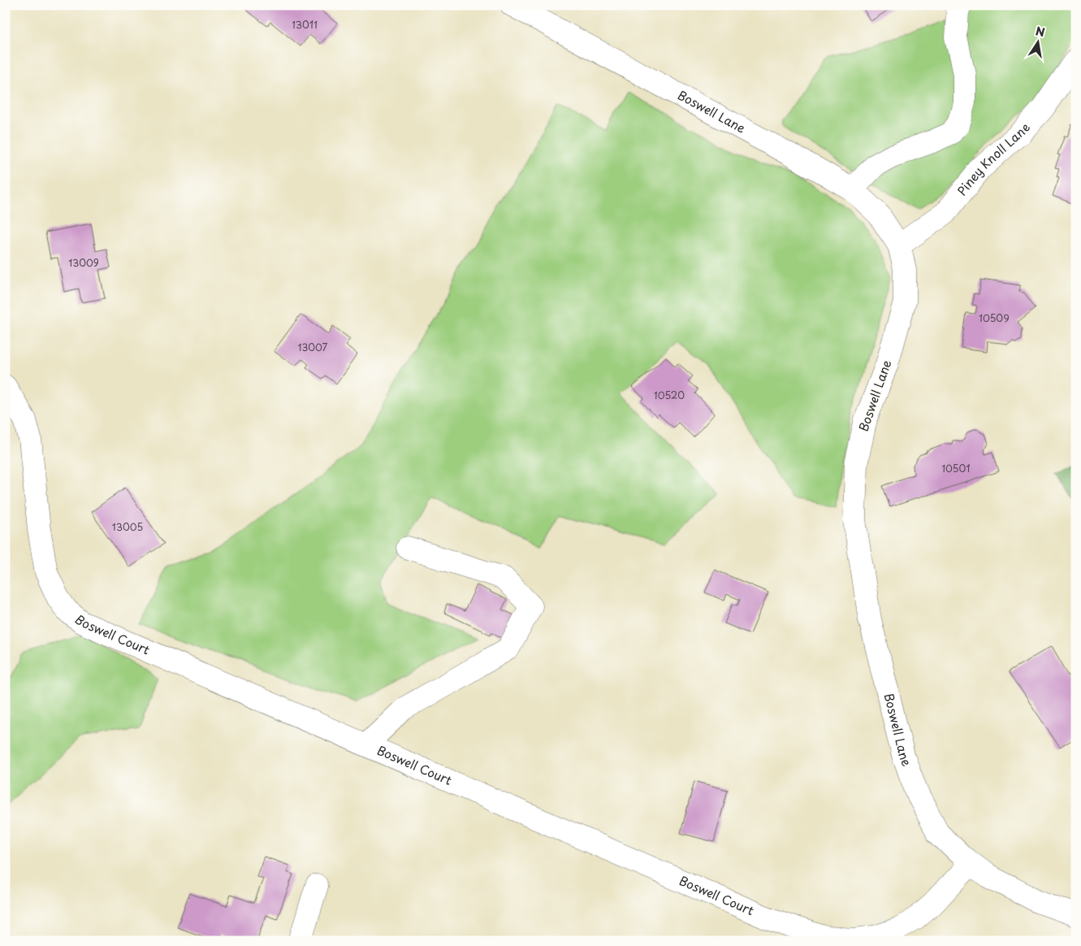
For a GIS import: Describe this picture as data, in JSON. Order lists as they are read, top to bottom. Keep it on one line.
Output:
{"streets":{"street":["Boswell Lane","Piney Knoll Lane","Boswell Court"]},"crossings":[["Boswell Lane","Piney Knoll Lane"],["Boswell Lane","Boswell Court"]],"house_numbers":["13011","13009","10509","13007","10520","10501","13005"],"north":"top"}
